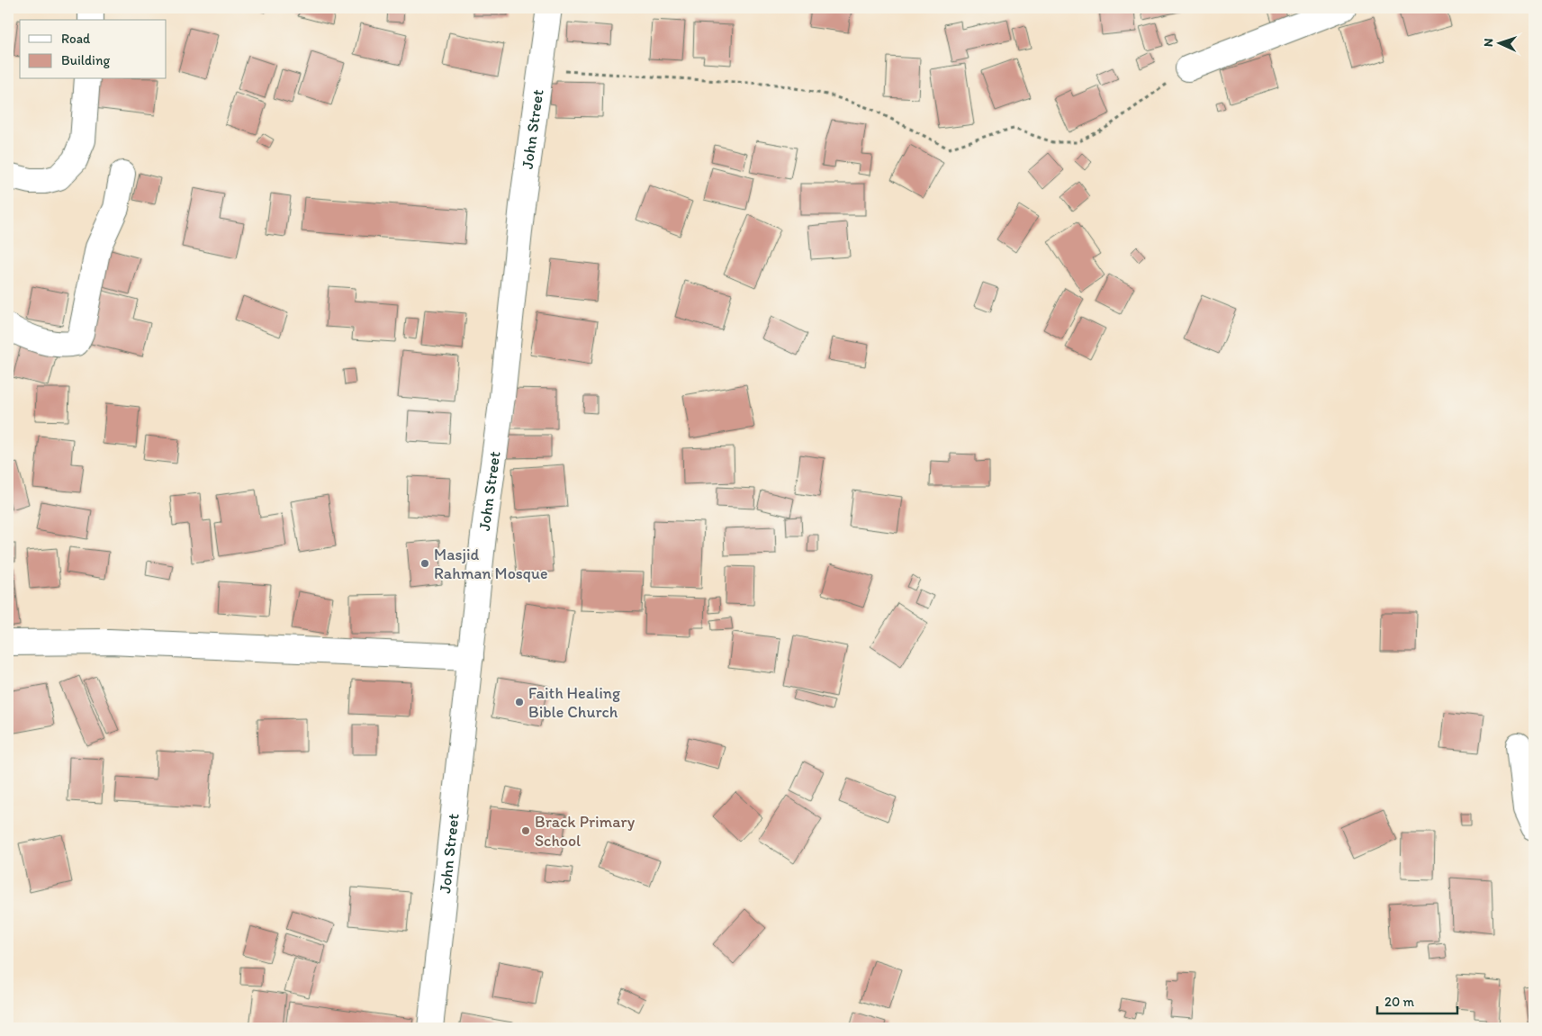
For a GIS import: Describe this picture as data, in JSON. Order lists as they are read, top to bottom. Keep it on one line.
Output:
{"streets":{"street":["John Street"]},"places":["Masjid Rahman Mosque","Faith Healing Bible Church","Brack Primary School"],"legend":["Road","Building"],"scale_bar":"20 m","north":"left"}
